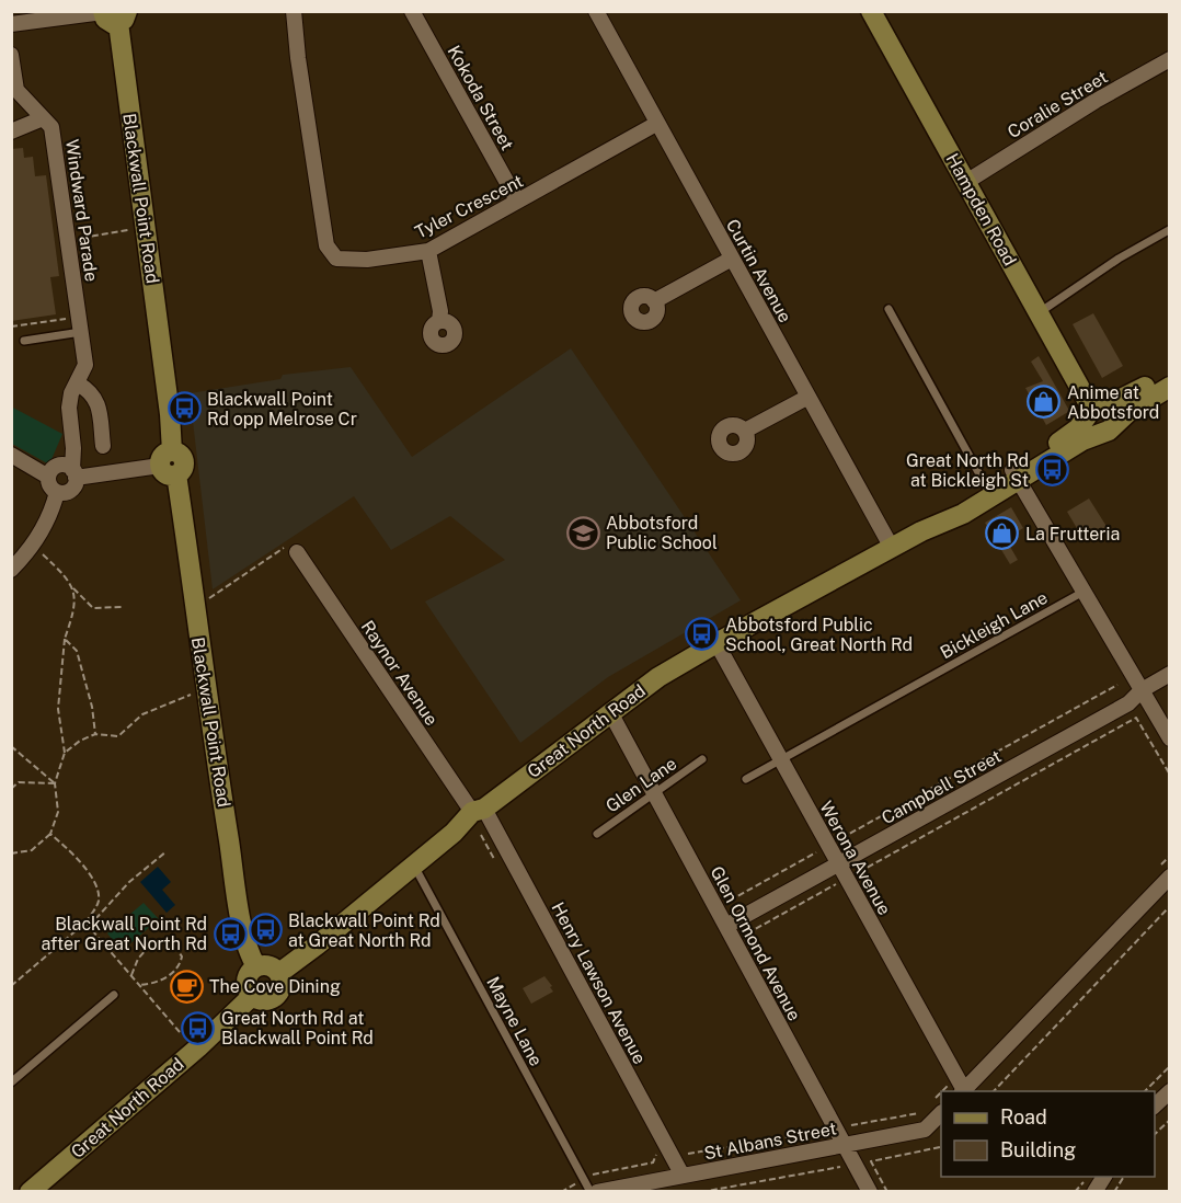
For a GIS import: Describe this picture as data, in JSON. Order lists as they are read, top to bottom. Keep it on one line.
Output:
{"streets":{"main road":["Blackwall Point Road","Hampden Road","Great North Road"],"street":["Kokoda Street","Coralie Street","Tyler Crescent","Windward Parade","Curtin Avenue","Raynor Avenue","Campbell Street","Werona Avenue","Glen Ormond Avenue","Henry Lawson Avenue","St Albans Street"],"lane":["Bickleigh Lane","Glen Lane","Mayne Lane"]},"crossings":[["Kokoda Street","Tyler Crescent"],["Coralie Street","Hampden Road"],["Blackwall Point Road","Great North Road"],["Tyler Crescent","Curtin Avenue"],["Hampden Road","Great North Road"],["Curtin Avenue","Great North Road"],["Bickleigh Lane","Werona Avenue"],["Raynor Avenue","Great North Road"],["Raynor Avenue","Henry Lawson Avenue"],["Great North Road","Werona Avenue"],["Great North Road","Glen Ormond Avenue"],["Great North Road","Henry Lawson Avenue"],["Great North Road","Mayne Lane"],["Glen Lane","Glen Ormond Avenue"],["Campbell Street","Werona Avenue"],["Campbell Street","Glen Ormond Avenue"],["Glen Ormond Avenue","St Albans Street"],["Henry Lawson Avenue","St Albans Street"]],"places":{"shop":["Anime at Abbotsford","La Frutteria"],"bus stop":["Blackwall Point Rd opp Melrose Cr","Great North Rd at Bickleigh St","Abbotsford Public School, Great North Rd","Blackwall Point Rd at Great North Rd","Blackwall Point Rd after Great North Rd","Great North Rd at Blackwall Point Rd"],"school or university":["Abbotsford Public School"],"cafe":["The Cove Dining"]},"legend":["Road","Building"]}
